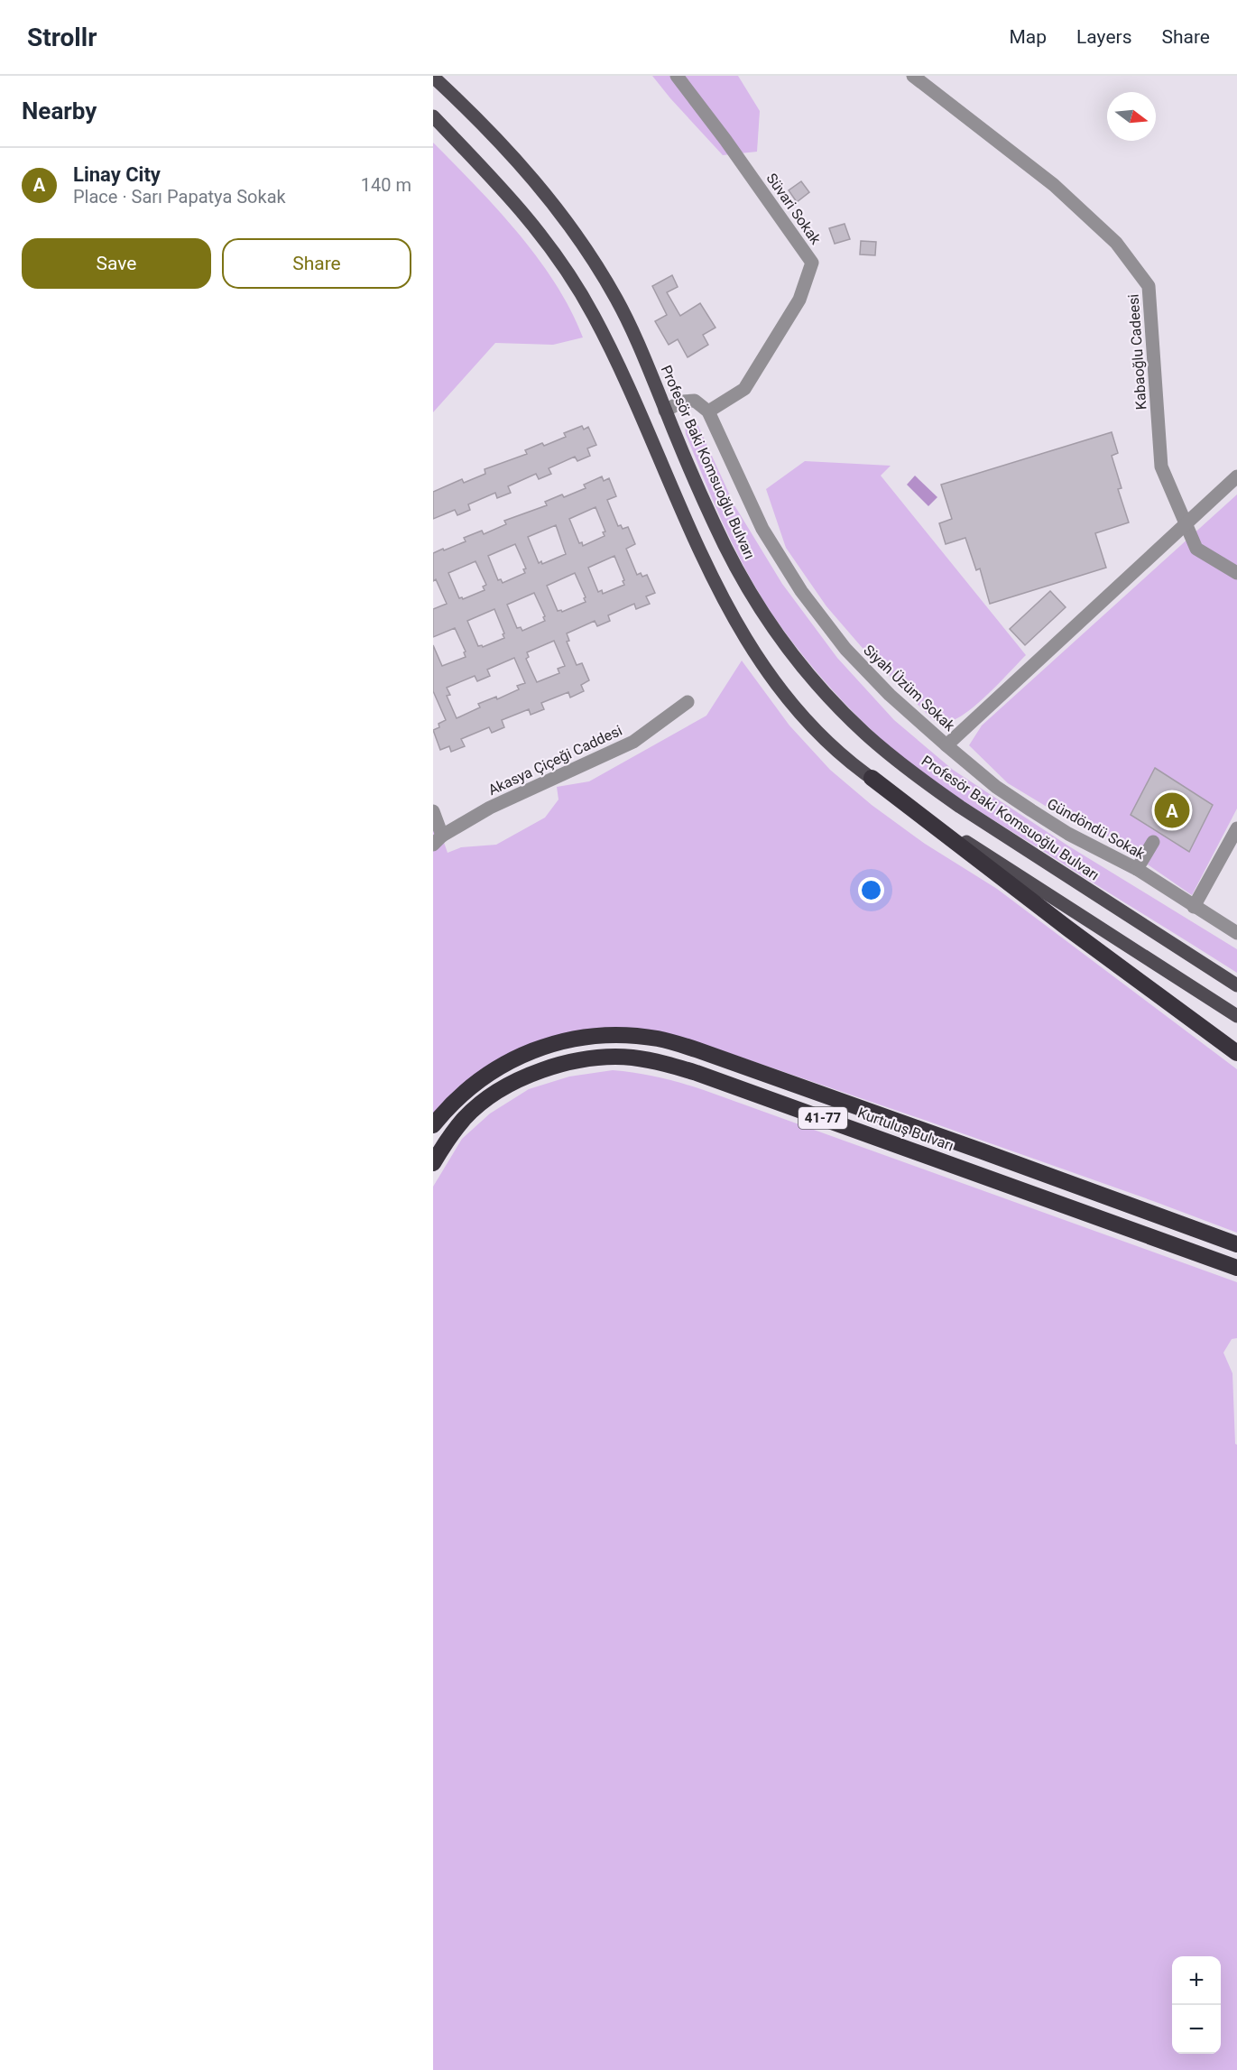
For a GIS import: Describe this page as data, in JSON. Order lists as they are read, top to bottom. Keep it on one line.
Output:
{"streets":{"highway":["41-77","Kurtuluş Bulvarı"],"main road":["Profesör Baki Komsuoğlu Bulvarı"],"street":["Süvari Sokak","Kabaoğlu Cadeesi","Siyah Üzüm Sokak","Akasya Çiçeği Caddesi","Gündöndü Sokak"]},"crossings":[["Süvari Sokak","Siyah Üzüm Sokak"],["Kabaoğlu Cadeesi","Siyah Üzüm Sokak"],["Siyah Üzüm Sokak","Gündöndü Sokak"]],"north":"right","page":{"header":"Strollr","nav":["Map","Layers","Share"],"heading":"Nearby","list":[{"mark":"A","name":"Linay City","note":"Place · Sarı Papatya Sokak","value":"140 m"}],"buttons":["Save","Share"],"pins":"A","map_buttons":["+","−"]}}
